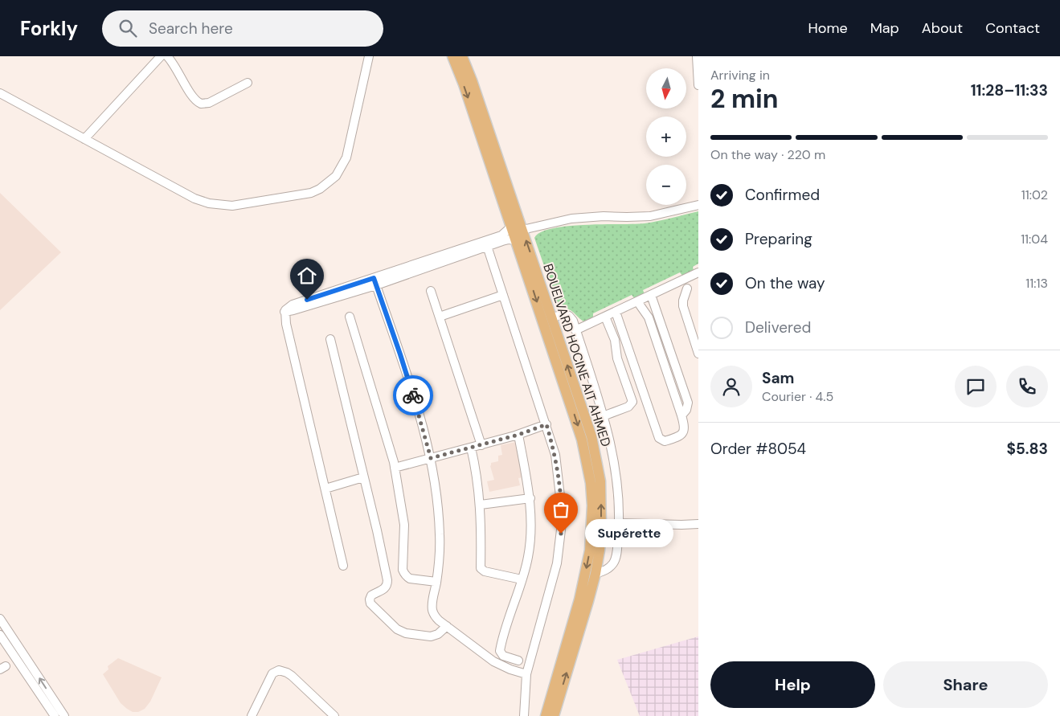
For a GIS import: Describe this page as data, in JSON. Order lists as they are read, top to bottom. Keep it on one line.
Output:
{"streets":{"main road":["BOUELVARD HOCINE AIT AHMED"]},"places":["Supérette"],"north":"bottom","page":{"header":"Forkly","search":"Search here","nav":["Home","Map","About","Contact"],"heading":["2 min","Arriving in","11:28–11:33"],"panel":["Sam","Courier · 4.5","Order #8054","$5.83"],"map_buttons":["+","−"],"bar":"On the way · 220 m","list":[["Confirmed","11:02"],["Preparing","11:04"],["On the way","11:13"],"Delivered"],"bubble":"Supérette","buttons":["Help","Share"]}}
